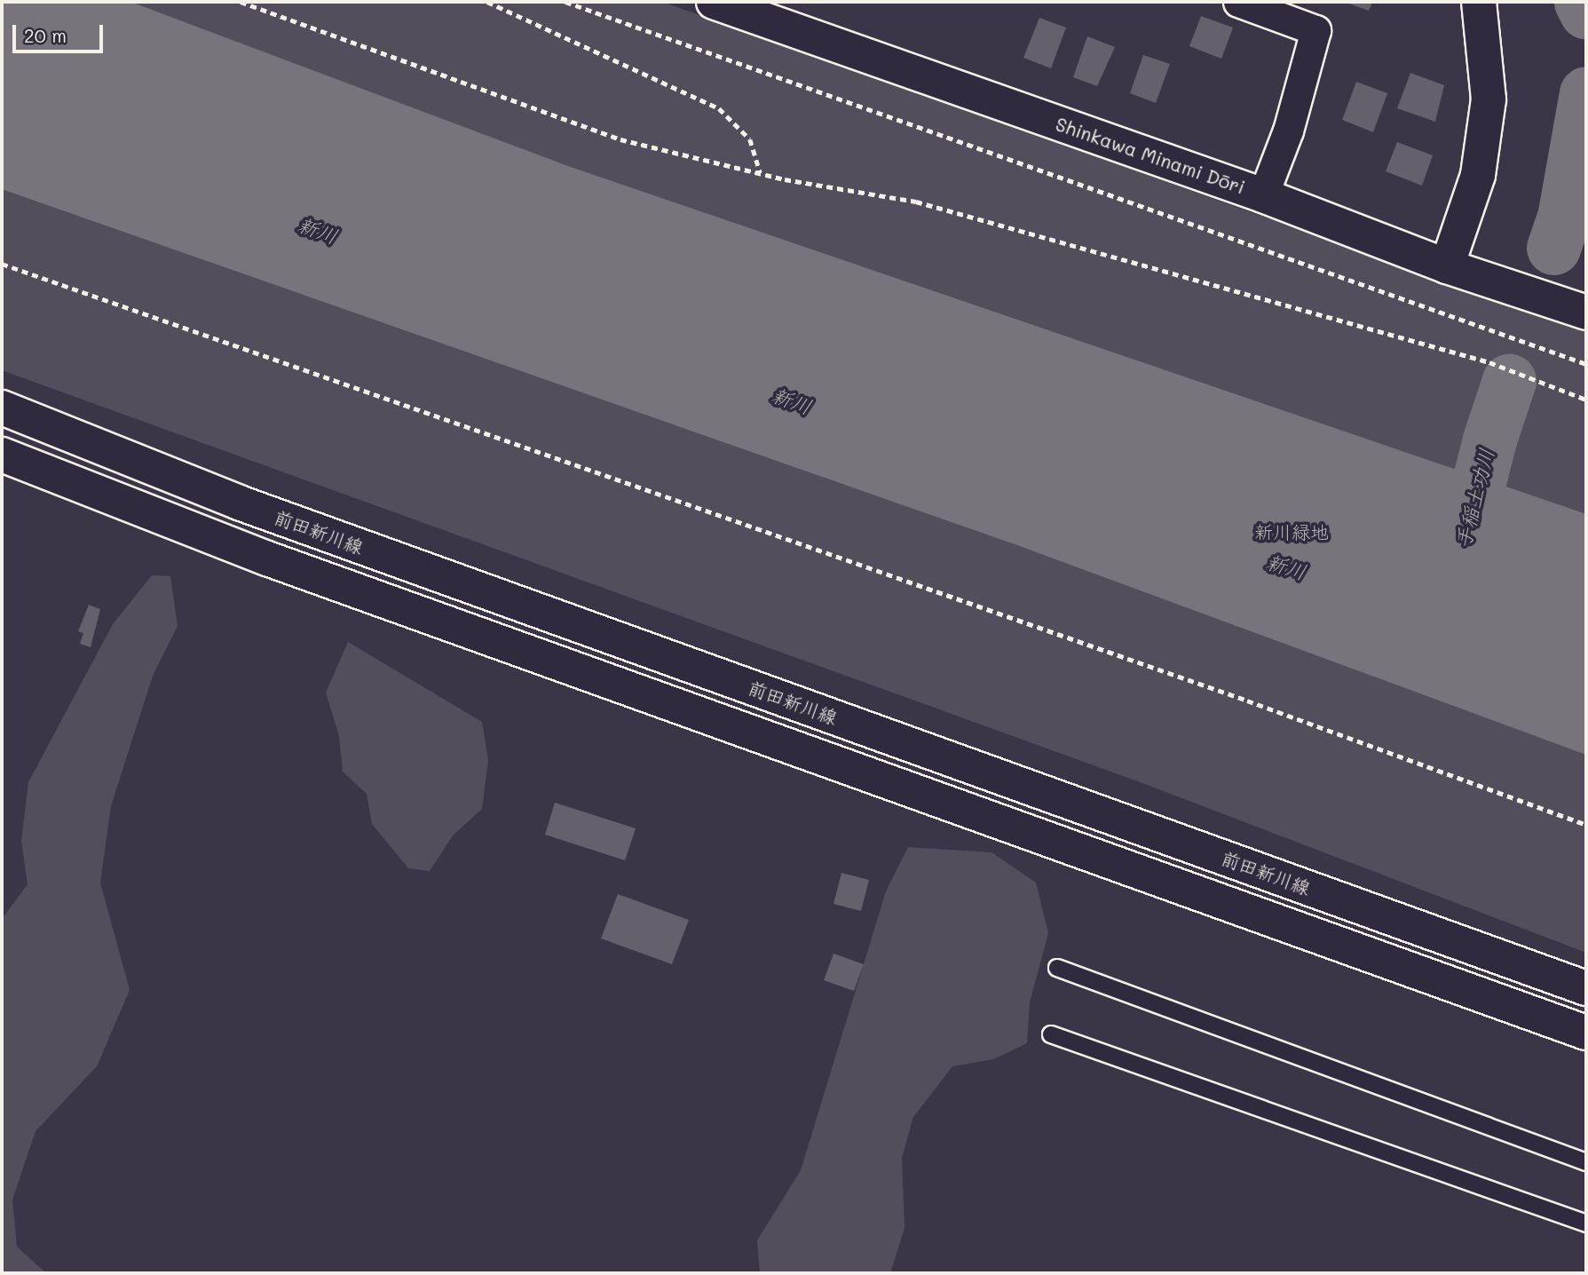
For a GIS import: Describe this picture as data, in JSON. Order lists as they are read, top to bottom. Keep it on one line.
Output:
{"streets":{"main road":["Shinkawa Minami Dōri","前田新川線"]},"water":["新川","手稲土功川"],"parks":["新川緑地"],"scale_bar":"20 m"}
